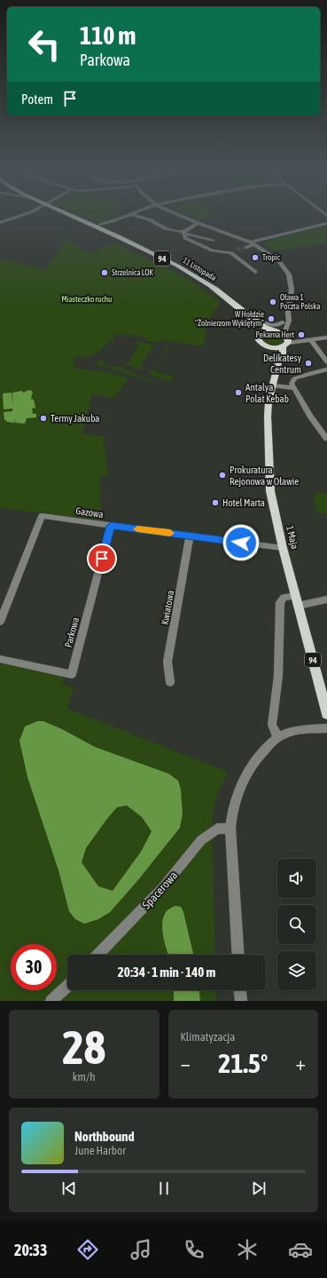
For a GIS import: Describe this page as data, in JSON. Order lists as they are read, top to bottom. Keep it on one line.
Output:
{"streets":{"main road":["94","11 Listopada","1 Maja"],"street":["Gazowa","Kwiatowa","Parkowa","Spacerowa"]},"crossings":[["94","11 Listopada"],["94","1 Maja"],["11 Listopada","1 Maja"],["Gazowa","1 Maja"],["Gazowa","Kwiatowa"],["Gazowa","Parkowa"]],"parks":["Miasteczko ruchu"],"places":["Tropic","Strzelnica LOK","Oława 1 Poczta Polska","W Hołdzie \"Żolnierzom Wyklętym\"","Pekarna Hert","Delikatesy Centrum","Antalya Polat Kebab","Termy Jakuba","Prokuratura Rejonowa w Oławie","Hotel Marta"],"page":{"turn":["110 m","Parkowa"],"then":"Potem","limit":"30","trip":"20:34 · 1 min · 140 m","tile":[["28","km/h"],"Klimatyzacja"],"heat":["−","21.5°","+"],"song":["Northbound","June Harbor"],"tabs":"20:33"}}
